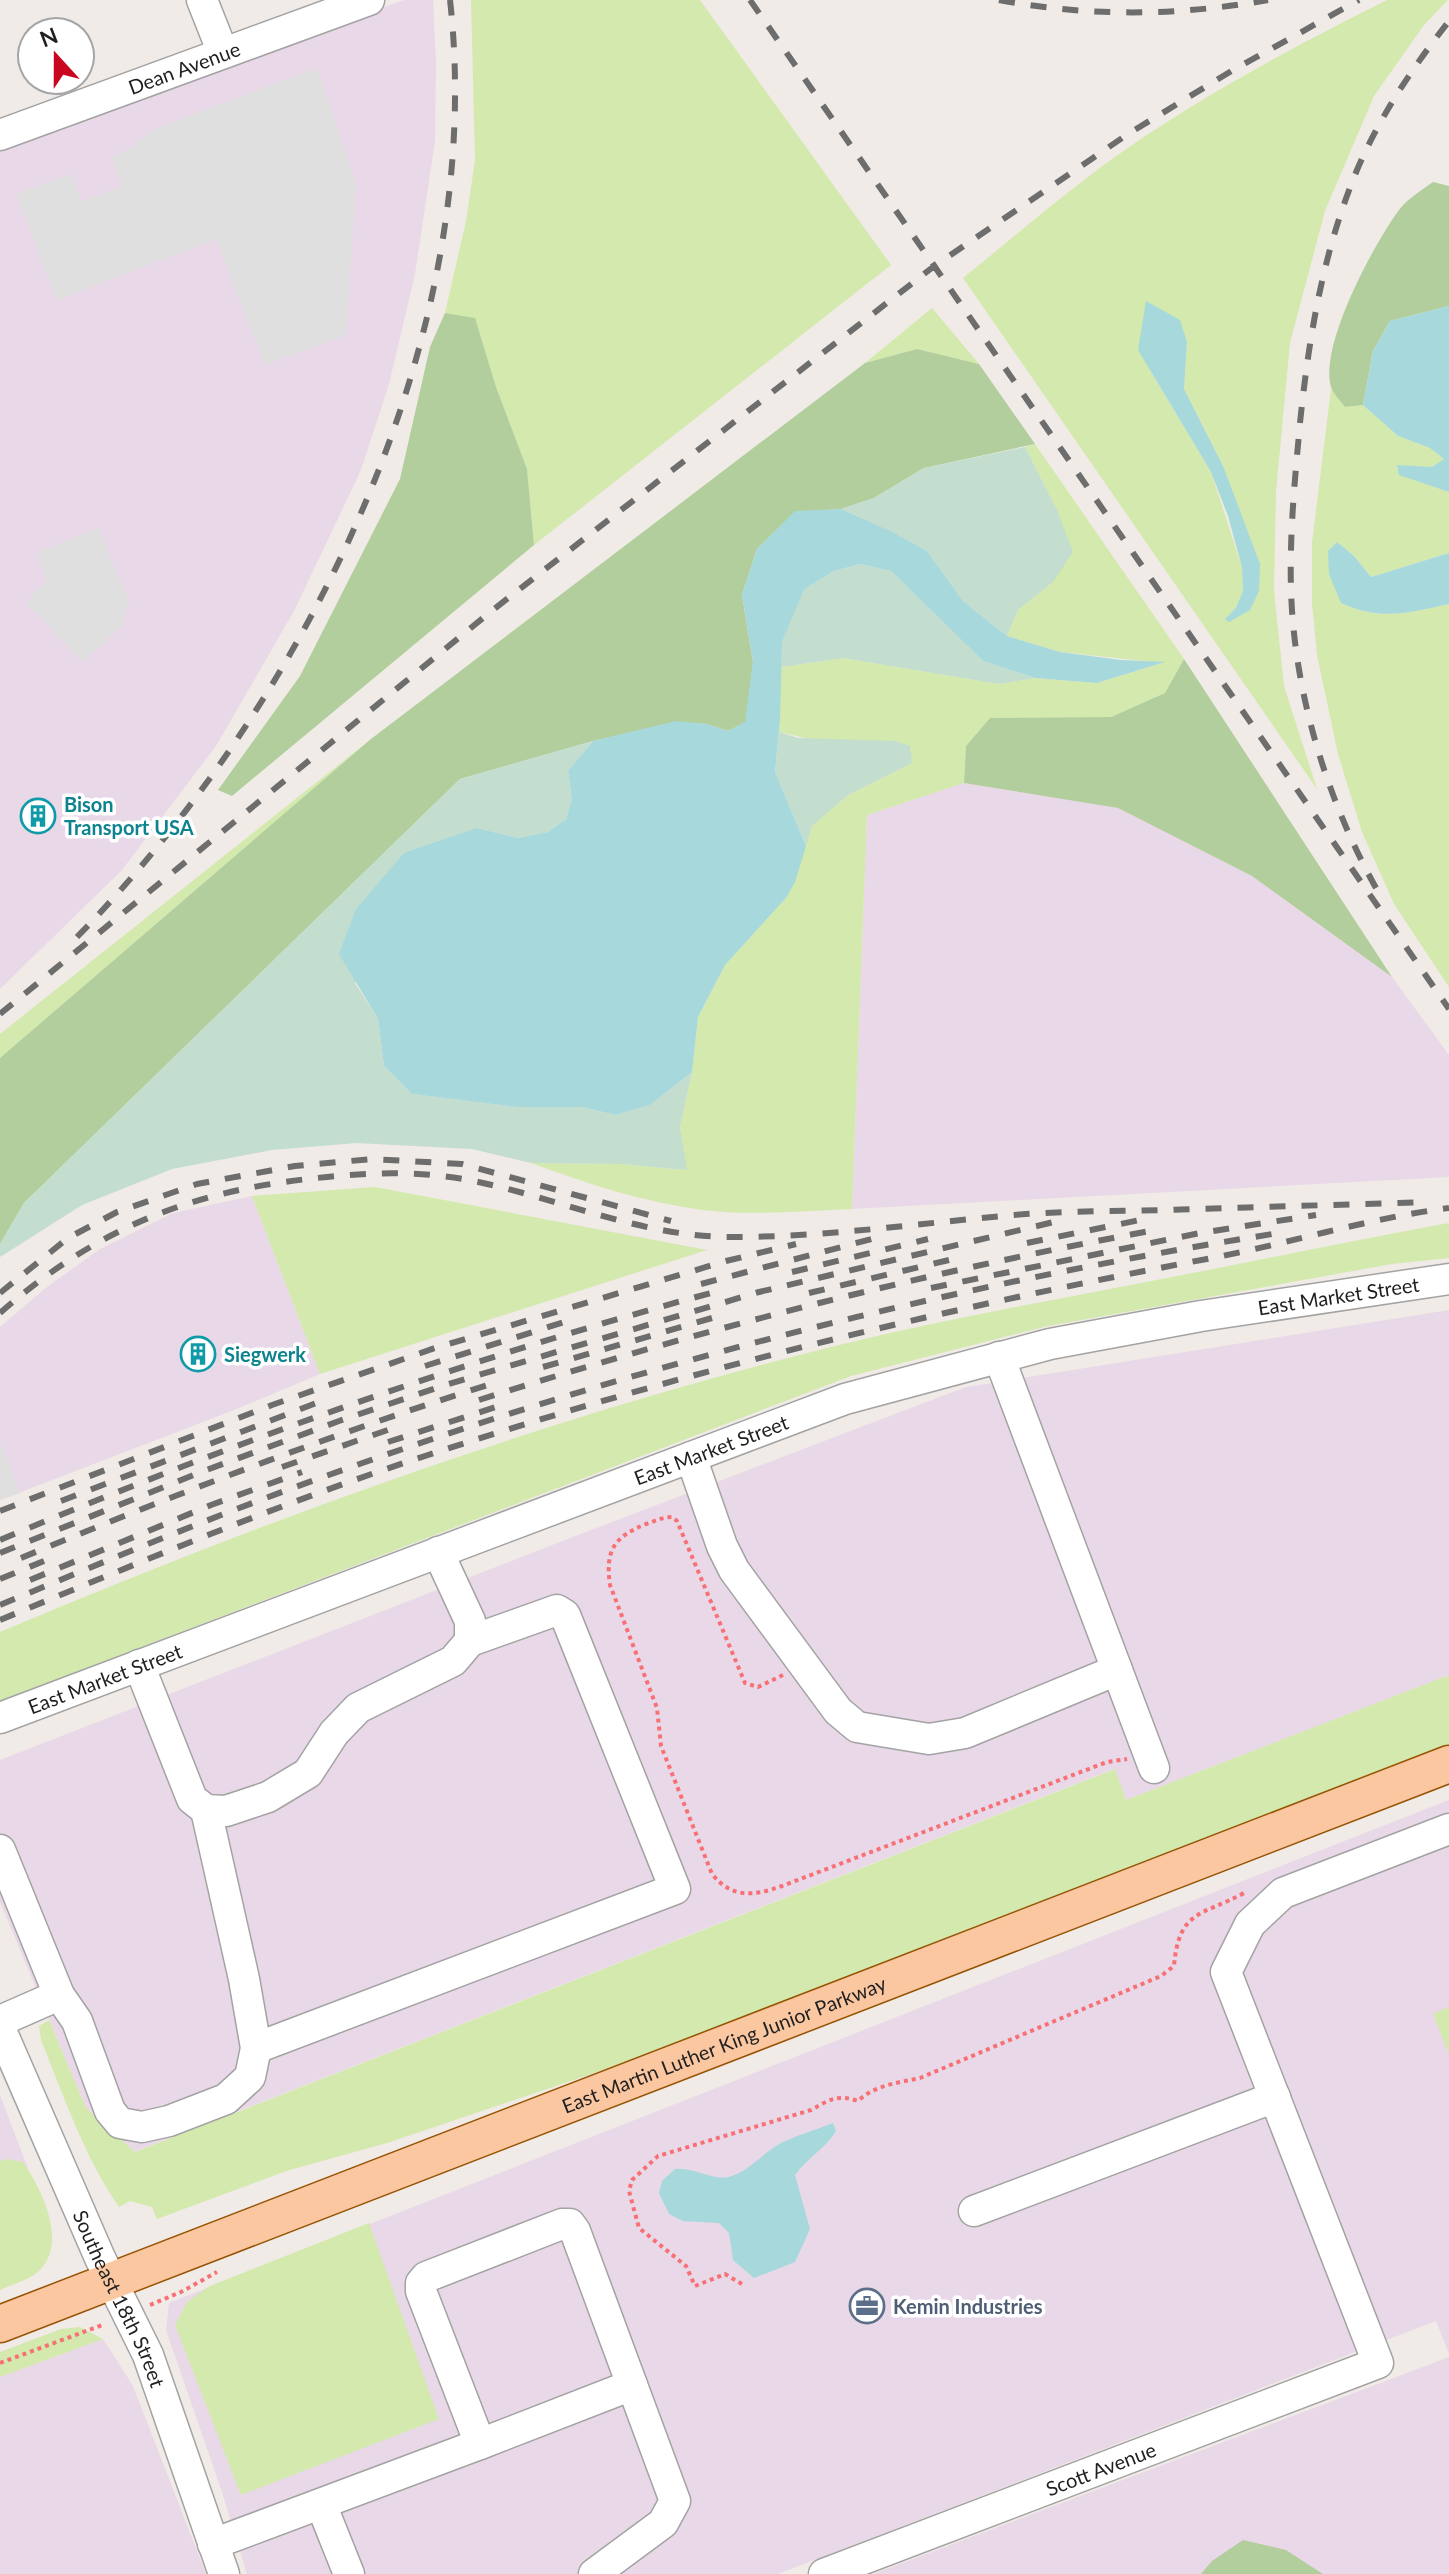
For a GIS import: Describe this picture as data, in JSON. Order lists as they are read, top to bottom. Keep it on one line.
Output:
{"streets":{"main road":["East Martin Luther King Junior Parkway"],"street":["Dean Avenue","East Market Street","Southeast 18th Street","Scott Avenue"]},"crossings":[["East Martin Luther King Junior Parkway","Southeast 18th Street"]],"places":{"building":["Bison Transport USA","Siegwerk"],"office":["Kemin Industries"]},"north":"top"}
